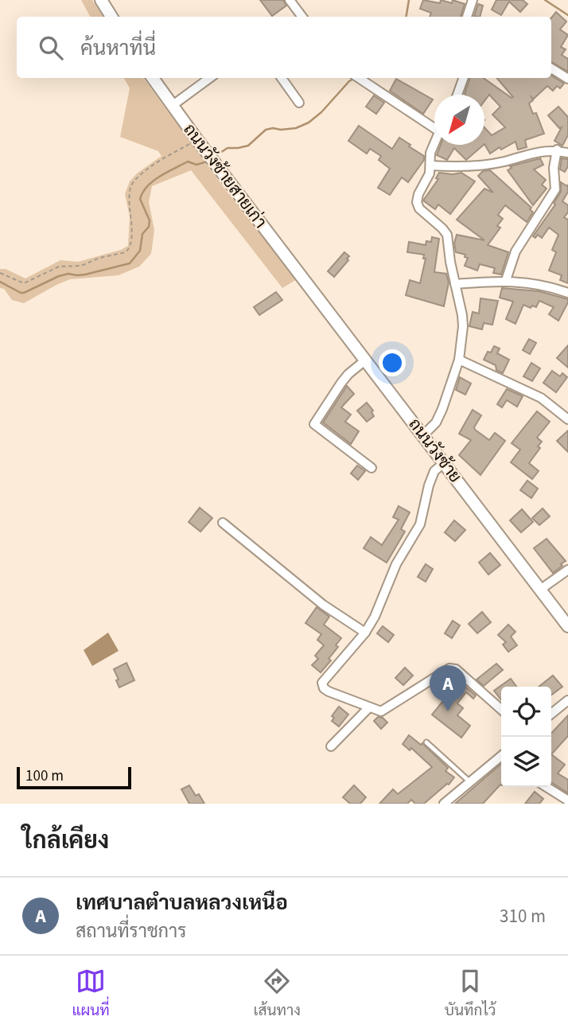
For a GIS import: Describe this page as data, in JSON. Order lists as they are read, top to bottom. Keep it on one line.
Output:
{"streets":{"main road":["ถนนวังซ้ายสายเก่า","ถนนวังซ้าย"]},"crossings":[["ถนนวังซ้ายสายเก่า","ถนนวังซ้าย"]],"scale_bar":"100 m","north":"bottom left","page":{"search":"ค้นหาที่นี่","pins":"A","scale":"100 m","heading":"ใกล้เคียง","list":[{"mark":"A","name":"เทศบาลตำบลหลวงเหนือ","note":"สถานที่ราชการ","value":"310 m"}],"nav":["แผนที่","เส้นทาง","บันทึกไว้"]}}
